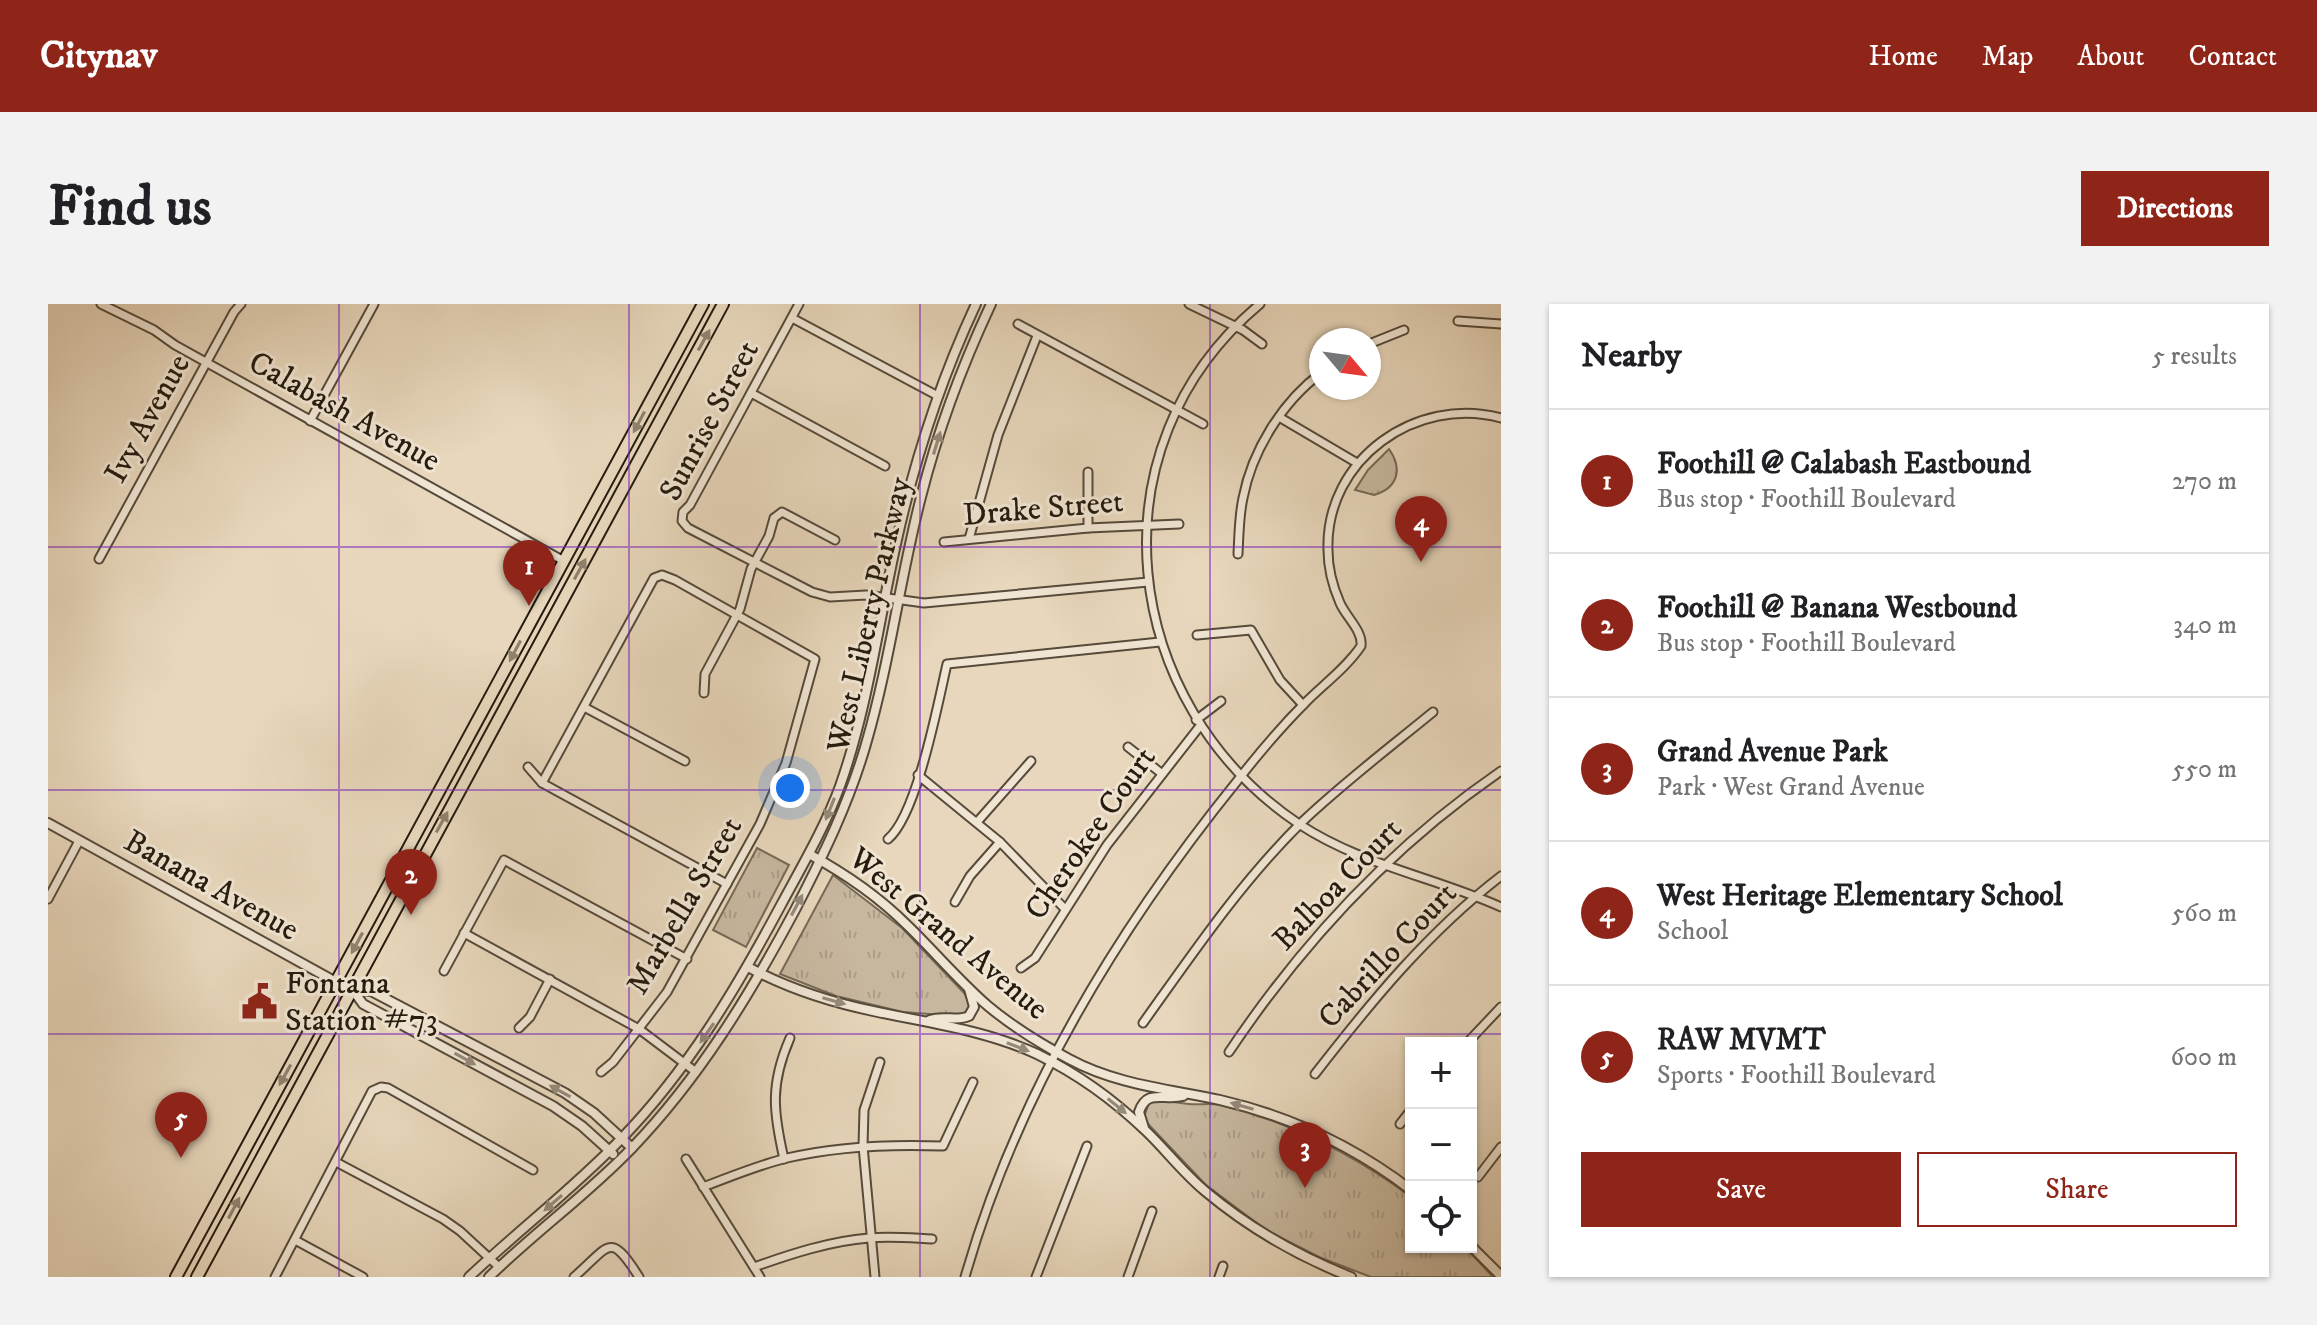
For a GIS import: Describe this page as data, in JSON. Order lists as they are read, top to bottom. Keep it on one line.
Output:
{"streets":{"street":["Calabash Avenue","Ivy Avenue","Sunrise Street","Drake Street","West Liberty Parkway","Cherokee Court","Balboa Court","Banana Avenue","Marbella Street","West Grand Avenue","Cabrillo Court"]},"crossings":[["Calabash Avenue","Ivy Avenue"],["Sunrise Street","West Liberty Parkway"],["West Liberty Parkway","Banana Avenue"],["West Liberty Parkway","West Grand Avenue"]],"places":{"public building":["Fontana Station #73"]},"north":"bottom right","page":{"header":"Citynav","nav":["Home","Map","About","Contact"],"buttons":["Directions",["Save","Share"]],"title":"Find us","heading":["Nearby","5 results"],"list":[{"mark":"1","name":"Foothill @ Calabash Eastbound","note":"Bus stop · Foothill Boulevard","value":"270 m"},{"mark":"2","name":"Foothill @ Banana Westbound","note":"Bus stop · Foothill Boulevard","value":"340 m"},{"mark":"3","name":"Grand Avenue Park","note":"Park · West Grand Avenue","value":"550 m"},{"mark":"4","name":"West Heritage Elementary School","note":"School","value":"560 m"},{"mark":"5","name":"RAW MVMT","note":"Sports · Foothill Boulevard","value":"600 m"}],"pins":["4","1","2","5","3"],"map_buttons":["+","−"]}}
